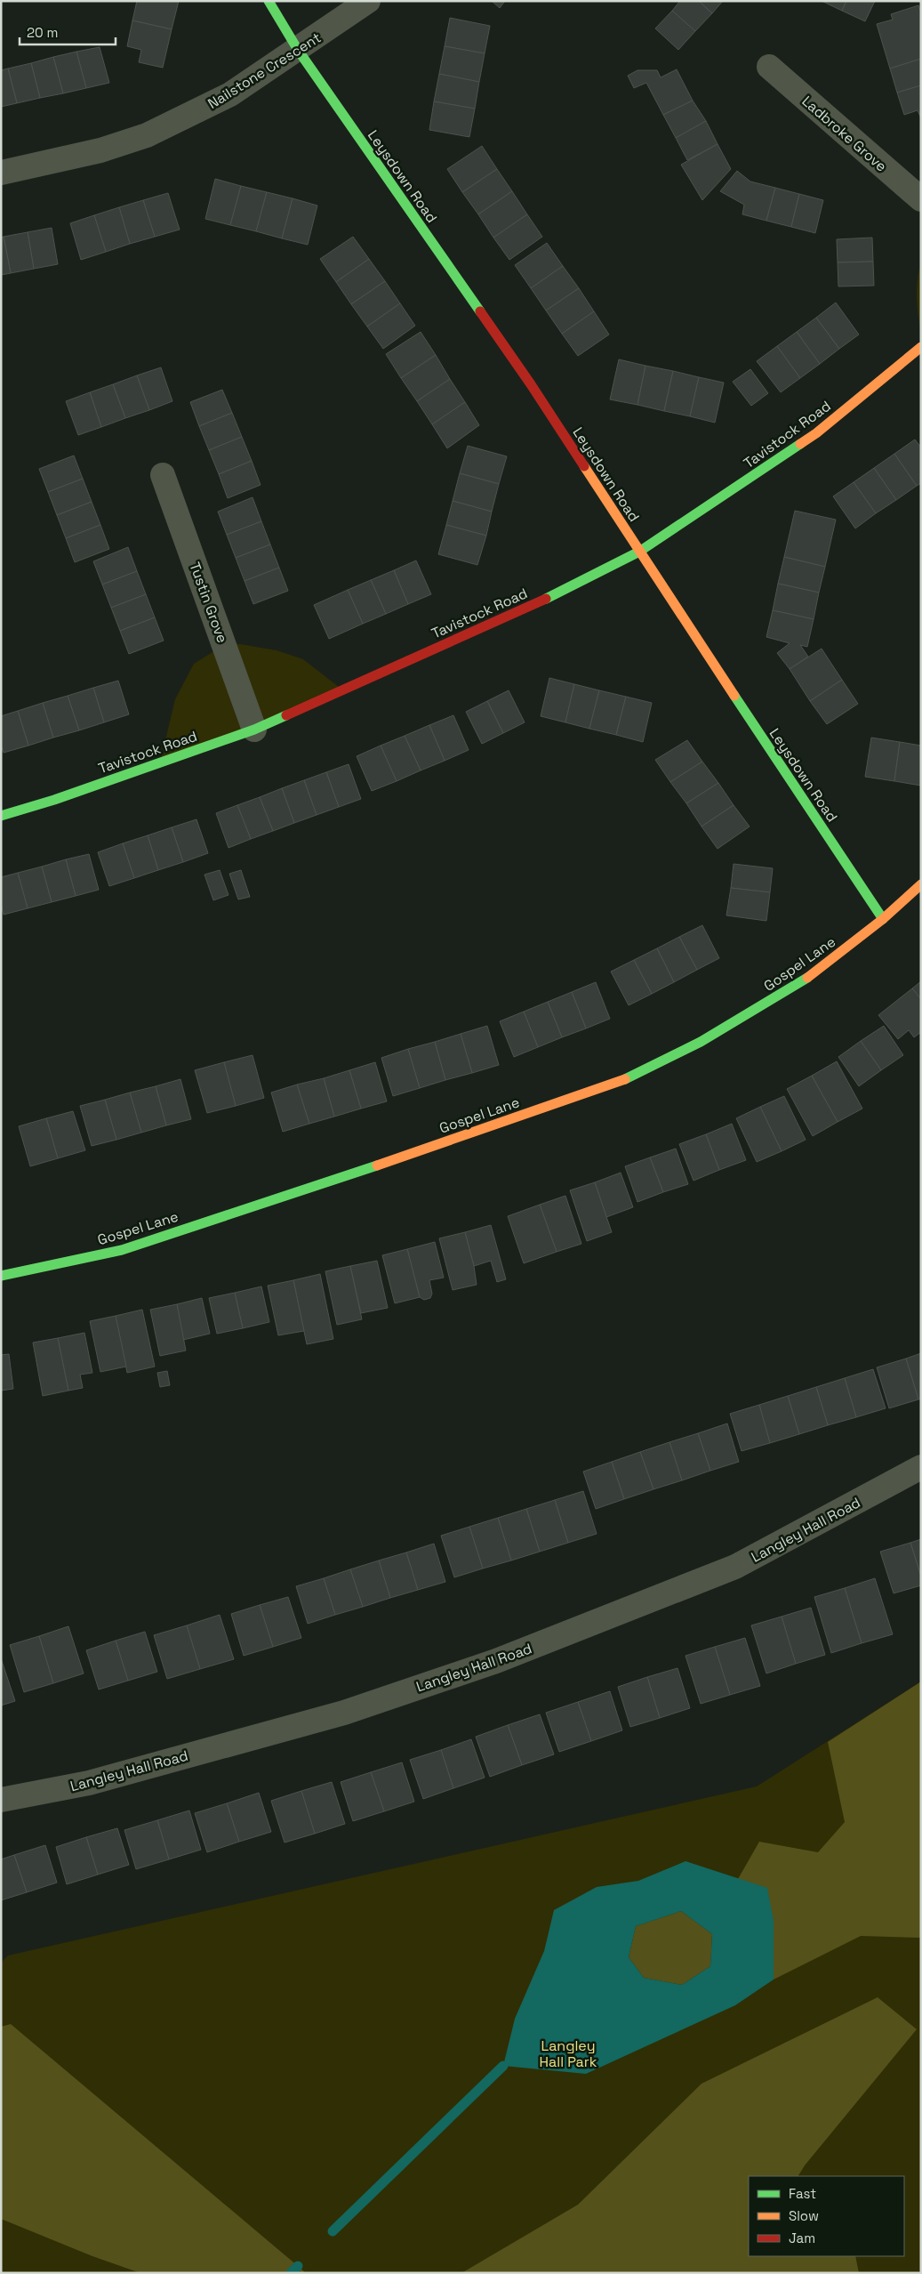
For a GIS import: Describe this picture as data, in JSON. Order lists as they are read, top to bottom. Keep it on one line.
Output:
{"streets":{"street":["Nailstone Crescent","Ladbroke Grove","Leysdown Road","Tavistock Road","Tustin Grove","Gospel Lane","Langley Hall Road"]},"crossings":[["Nailstone Crescent","Leysdown Road"],["Leysdown Road","Tavistock Road"],["Leysdown Road","Gospel Lane"],["Tavistock Road","Tustin Grove"]],"parks":["Langley Hall Park"],"legend":["Fast","Slow","Jam"],"scale_bar":"20 m"}
